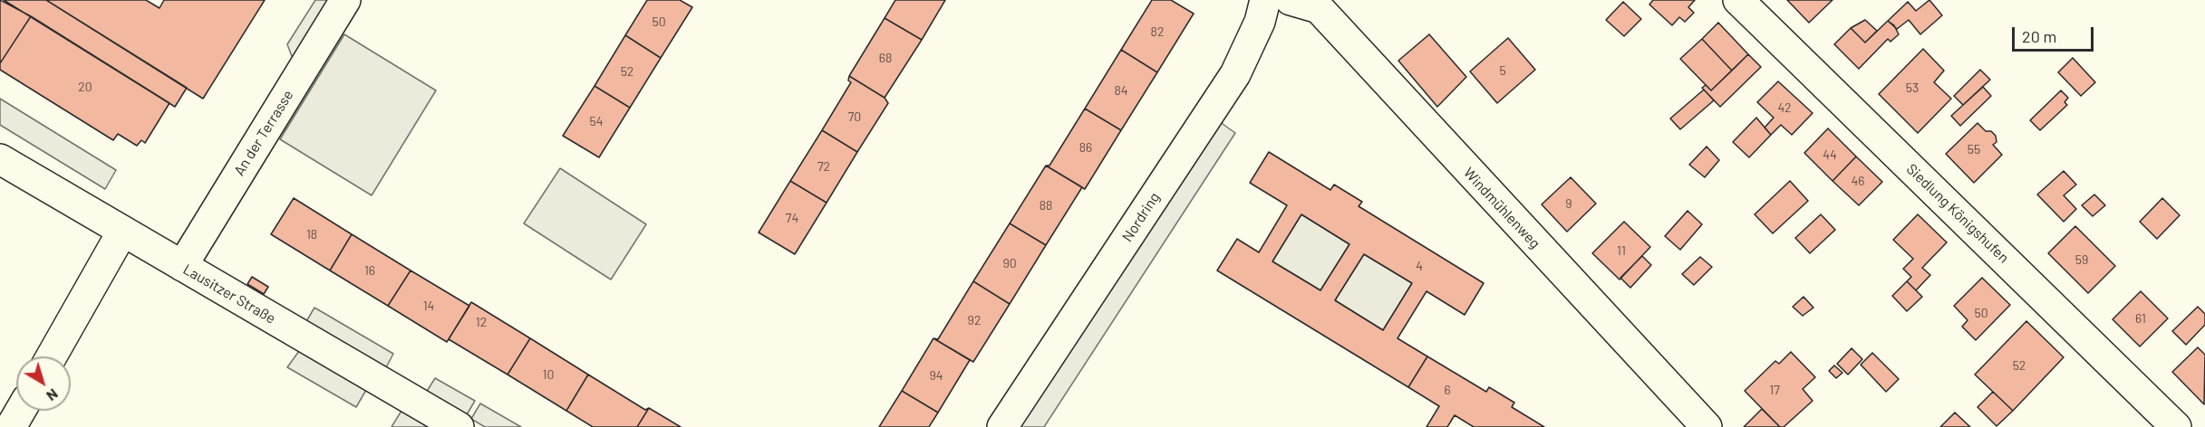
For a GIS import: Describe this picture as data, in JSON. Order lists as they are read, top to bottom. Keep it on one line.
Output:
{"streets":{"street":["An der Terrasse","Windmühlenweg","Siedlung Königshufen","Nordring","Lausitzer Straße"]},"crossings":[["An der Terrasse","Lausitzer Straße"]],"house_numbers":["50","82","68","5","52","20","53","84","42","70","54","86","55","44","72","46","9","88","74","18","11","59","90","4","16","14","50","61","92","12","52","10","94","6","17"],"scale_bar":"20 m","north":"bottom right"}
